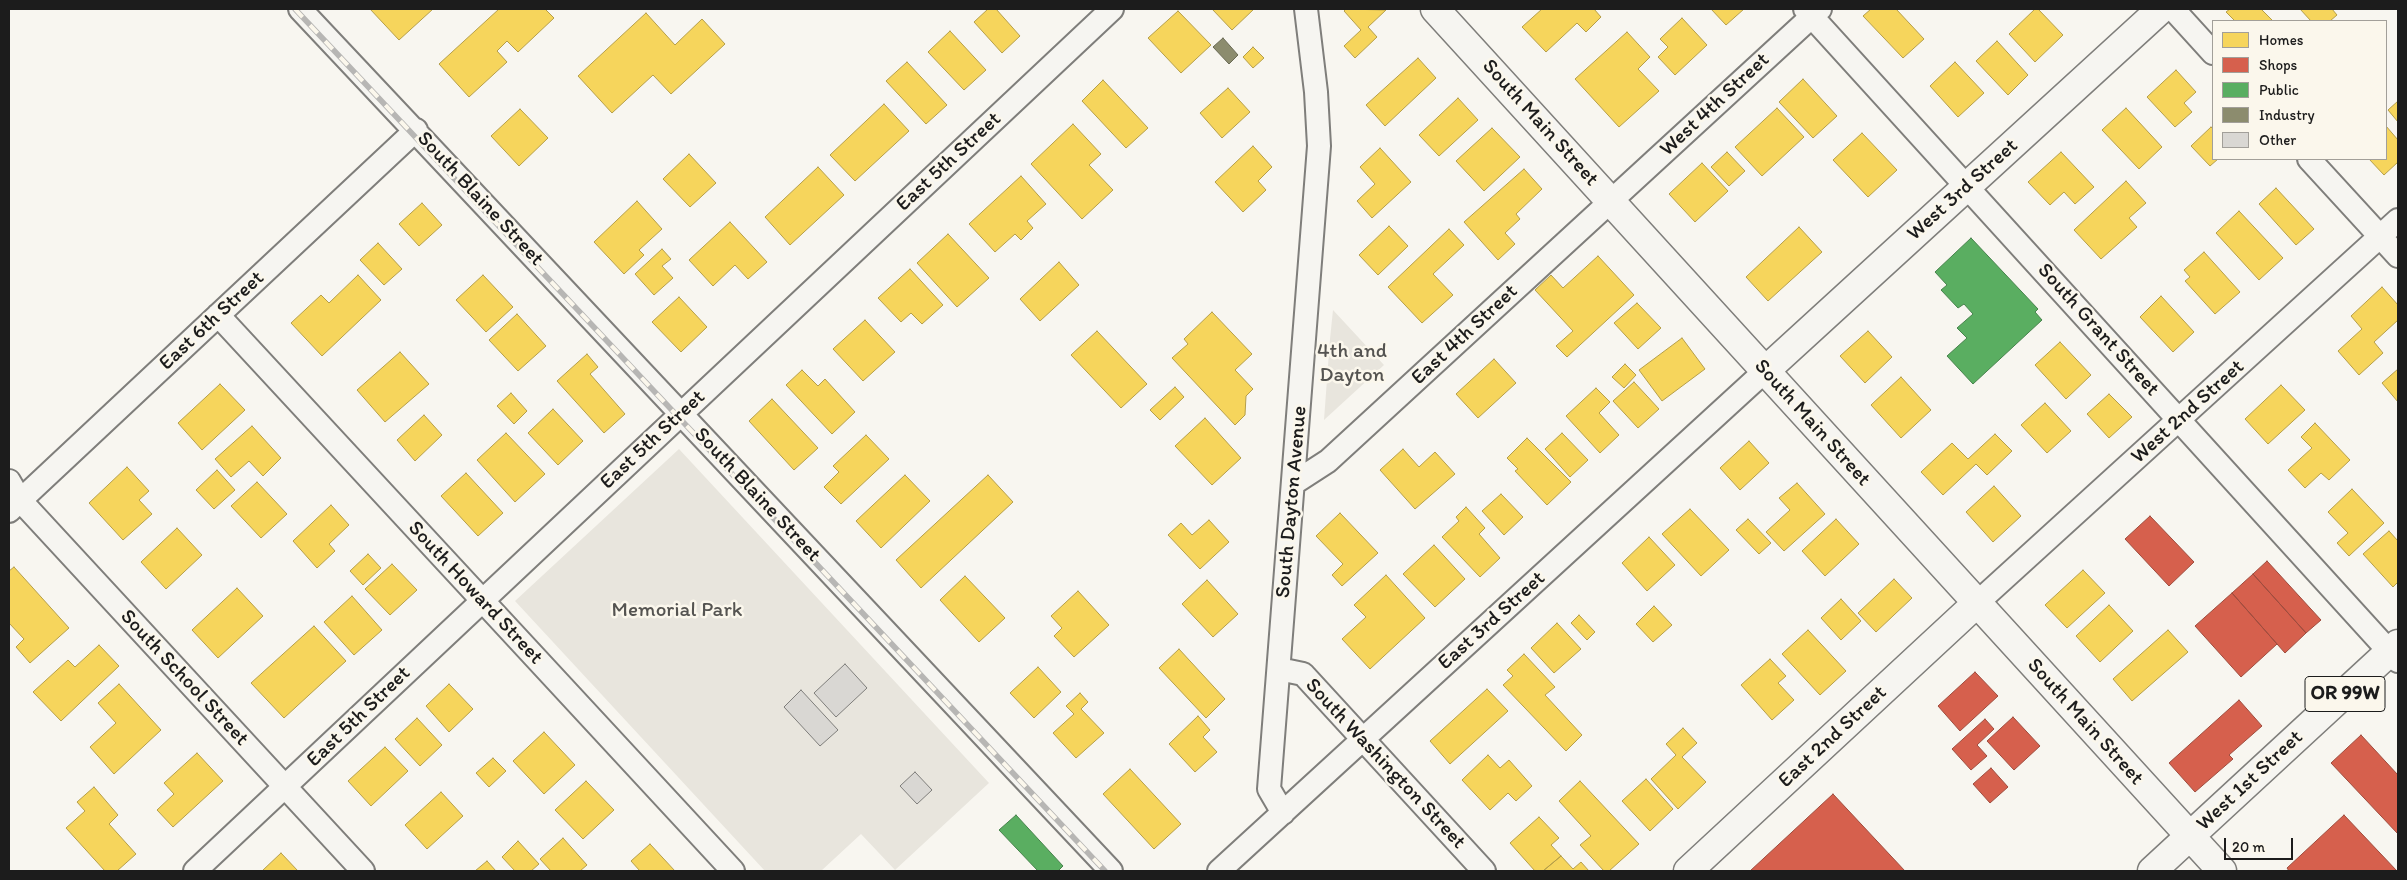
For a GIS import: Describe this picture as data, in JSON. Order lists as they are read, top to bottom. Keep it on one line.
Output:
{"streets":{"street":["West 4th Street","South Main Street","East 5th Street","West 3rd Street","South Blaine Street","East 6th Street","South Grant Street","East 4th Street","West 2nd Street","South Dayton Avenue","South Howard Street","East 3rd Street","South School Street","OR 99W","East 2nd Street","South Washington Street","West 1st Street"]},"crossings":[["West 4th Street","South Main Street"],["West 4th Street","South Grant Street"],["West 4th Street","East 4th Street"],["South Main Street","West 3rd Street"],["South Main Street","East 4th Street"],["South Main Street","West 2nd Street"],["South Main Street","East 3rd Street"],["South Main Street","OR 99W"],["South Main Street","East 2nd Street"],["South Main Street","West 1st Street"],["East 5th Street","South Blaine Street"],["East 5th Street","South Howard Street"],["East 5th Street","South School Street"],["West 3rd Street","South Grant Street"],["West 3rd Street","East 3rd Street"],["South Blaine Street","East 6th Street"],["East 6th Street","South Howard Street"],["East 6th Street","South School Street"],["South Grant Street","West 2nd Street"],["South Grant Street","West 1st Street"],["East 4th Street","South Dayton Avenue"],["West 2nd Street","East 2nd Street"],["South Dayton Avenue","East 3rd Street"],["South Dayton Avenue","South Washington Street"],["East 3rd Street","South Washington Street"],["OR 99W","West 1st Street"]],"parks":["4th and Dayton","Memorial Park"],"legend":["Homes","Shops","Public","Industry","Other"],"scale_bar":"20 m"}
